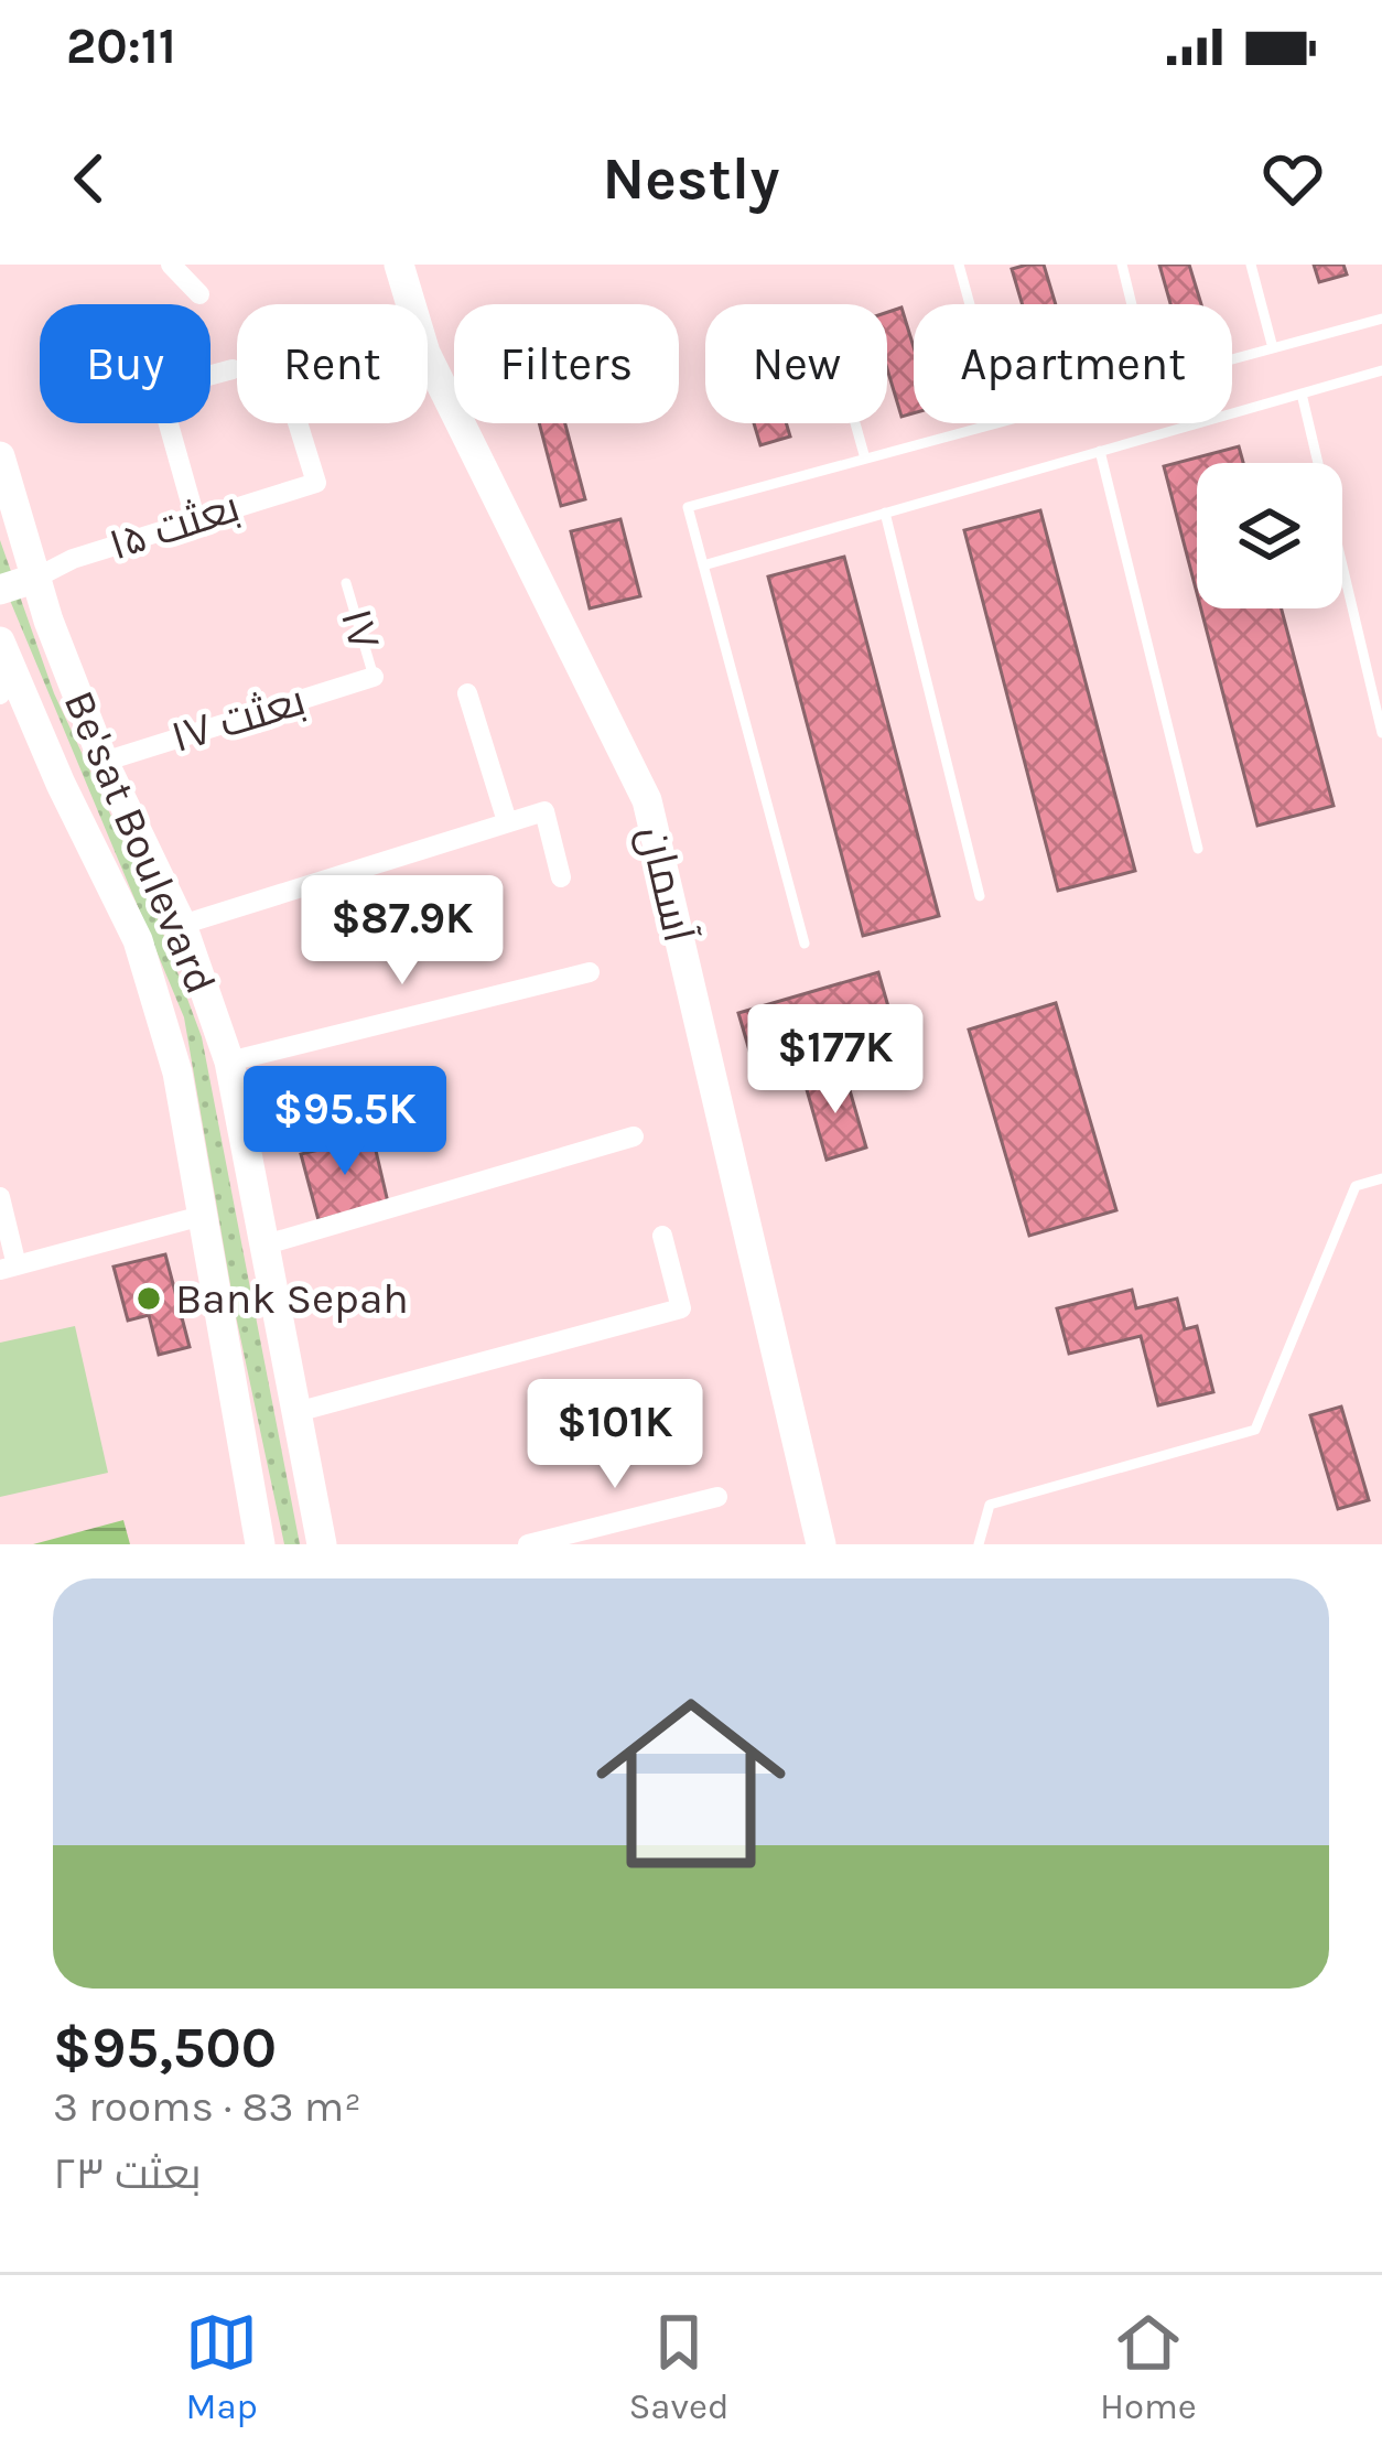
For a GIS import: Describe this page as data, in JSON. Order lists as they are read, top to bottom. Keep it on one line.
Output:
{"streets":{"main road":["Be'sat Boulevard","آسمان"],"street":["بعثت ۱۵","بعثت ۱۷"],"lane":["۱۷"]},"crossings":[["بعثت ۱۵","Be'sat Boulevard"],["۱۷","بعثت ۱۷"],["بعثت ۱۷","Be'sat Boulevard"]],"places":["Bank Sepah"],"page":{"status":"20:11","header":"Nestly","chip":["Buy","Rent","Filters","New","Apartment"],"price":["$87.9K","$177K","$95.5K","$101K"],"list":[{"name":"$95,500","note":"3 rooms · 83 m² · ۲۳ بعثت"}],"tabs":["Map","Saved","Home"]}}
